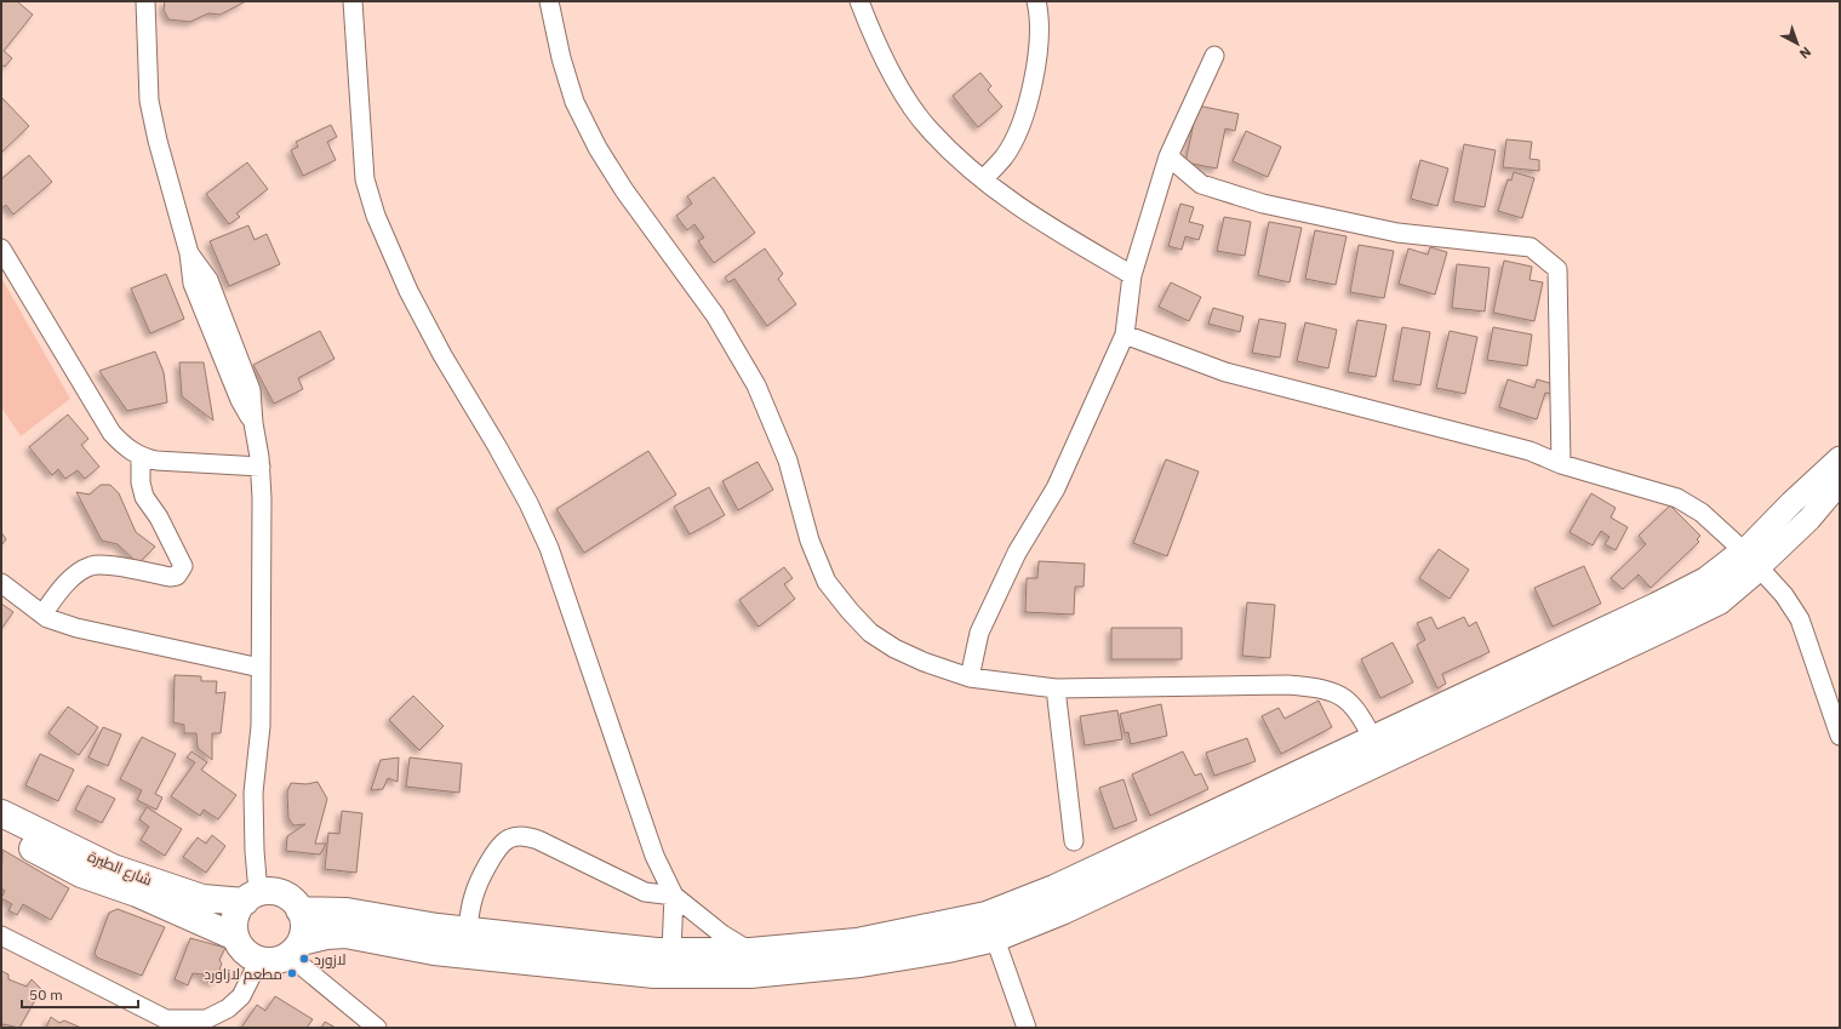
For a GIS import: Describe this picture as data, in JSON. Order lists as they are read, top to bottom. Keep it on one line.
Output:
{"streets":{"main road":["شارع الطيرة"]},"places":["لازورد","مطعم لازاورد"],"scale_bar":"50 m","north":"bottom right"}
